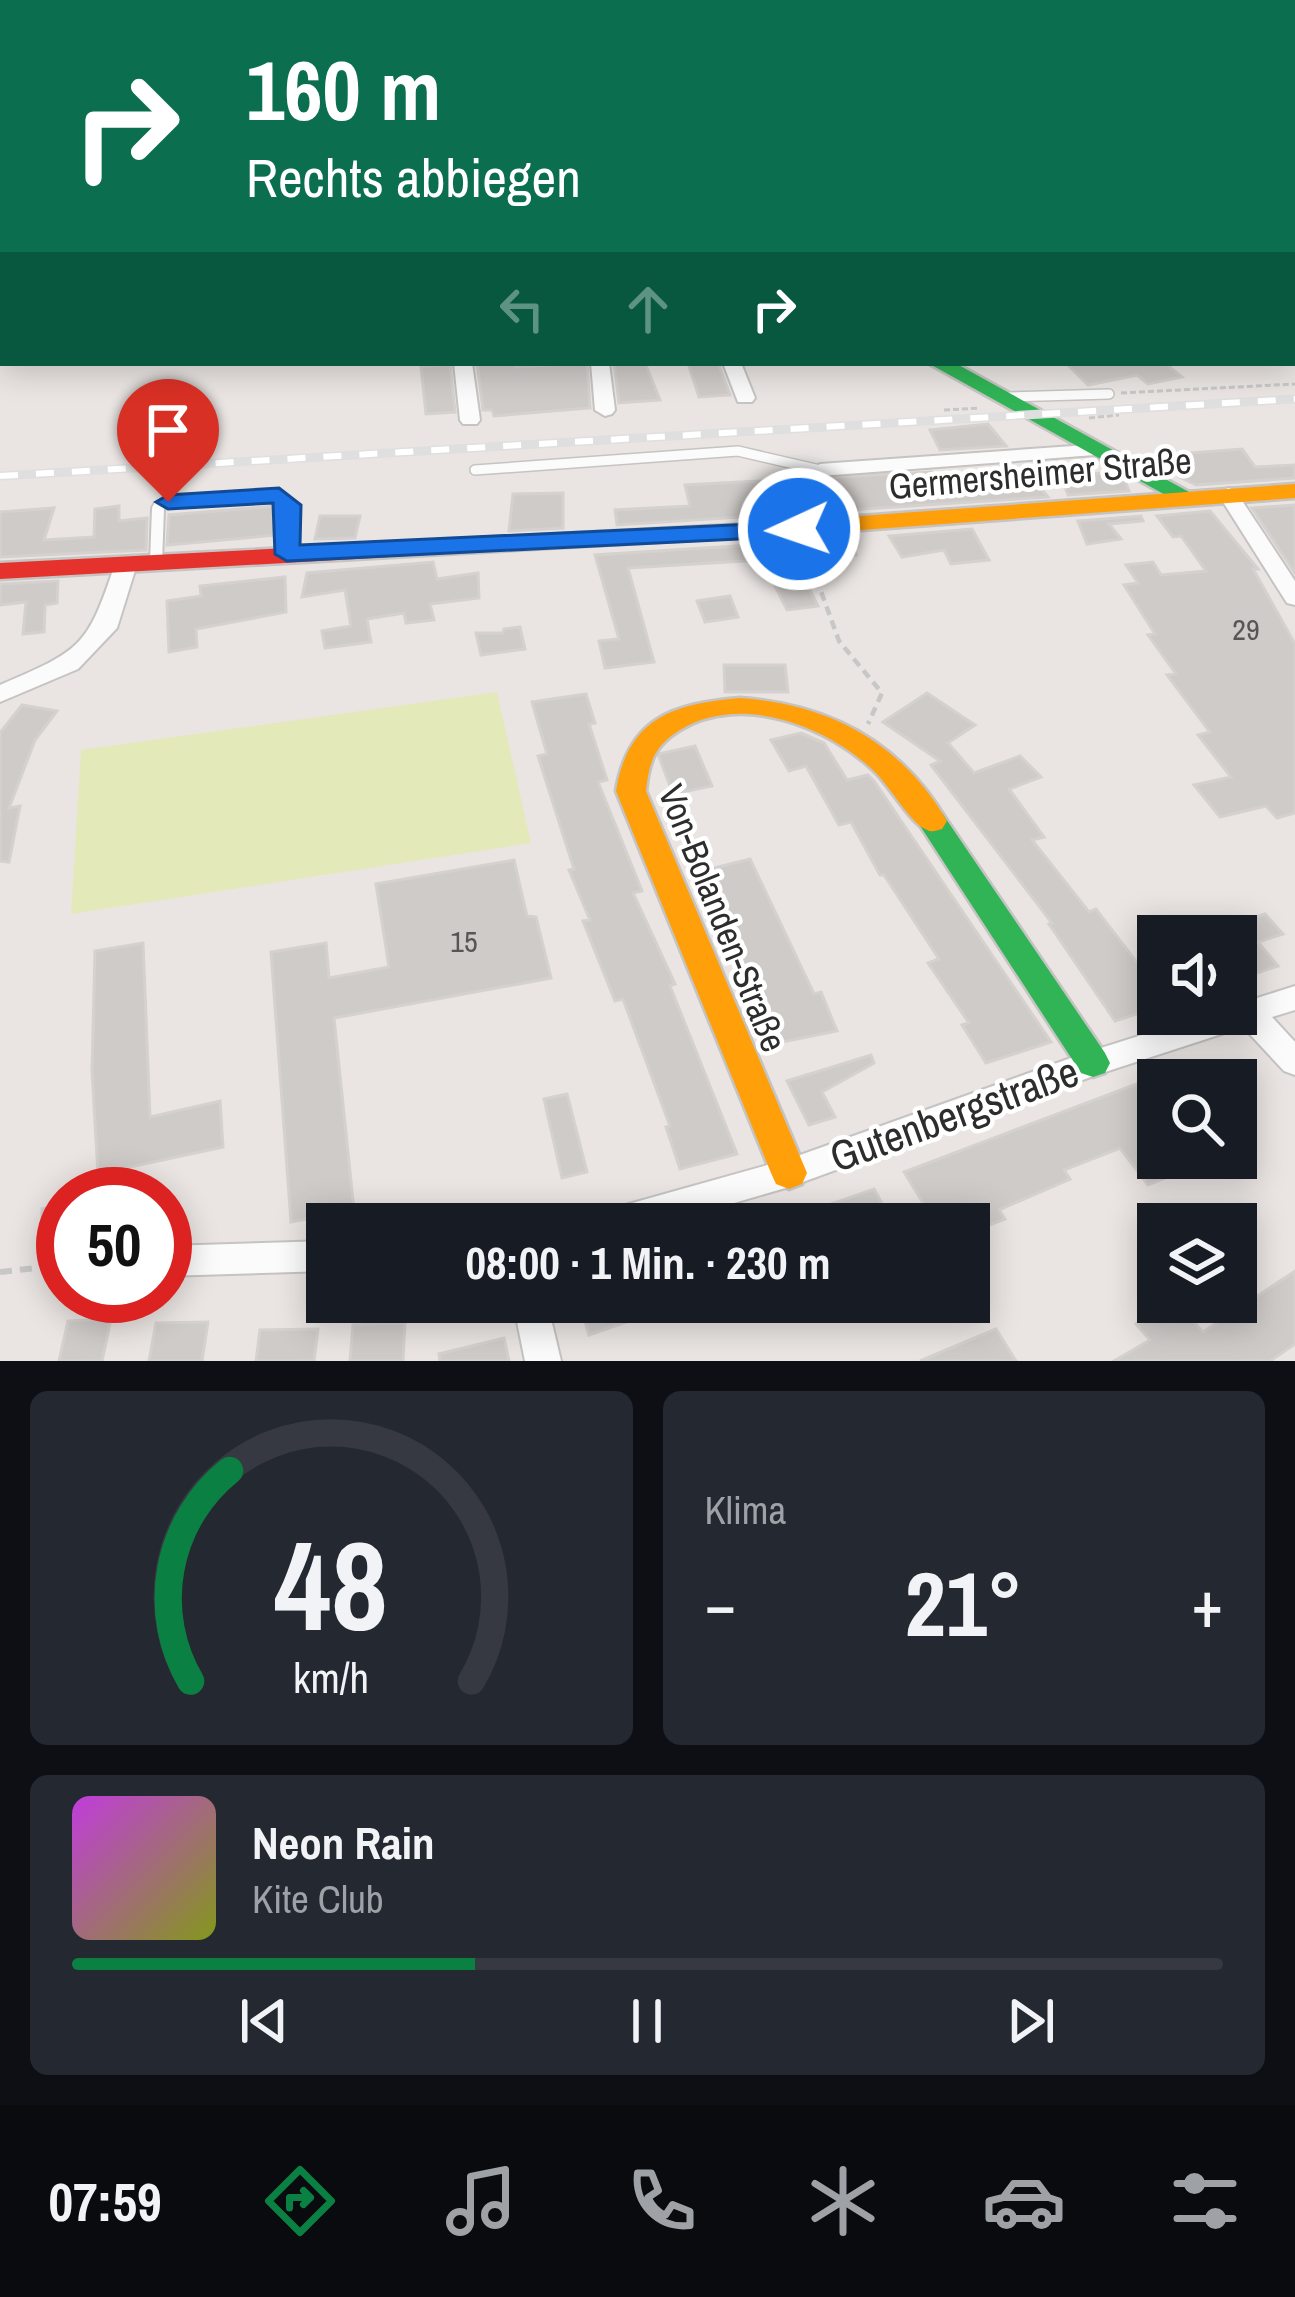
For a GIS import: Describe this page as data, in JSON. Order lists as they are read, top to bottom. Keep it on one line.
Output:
{"streets":{"street":["Germersheimer Straße","Von-Bolanden-Straße","Gutenbergstraße"]},"crossings":[["Von-Bolanden-Straße","Gutenbergstraße"]],"house_numbers":["29","15"],"page":{"turn":["160 m","Rechts abbiegen"],"limit":"50","trip":"08:00 · 1 Min. · 230 m","tile":"Klima","heat":["−","21°","+"],"song":["Neon Rain","Kite Club"],"tabs":"07:59","gauge":["48","km/h"]}}
